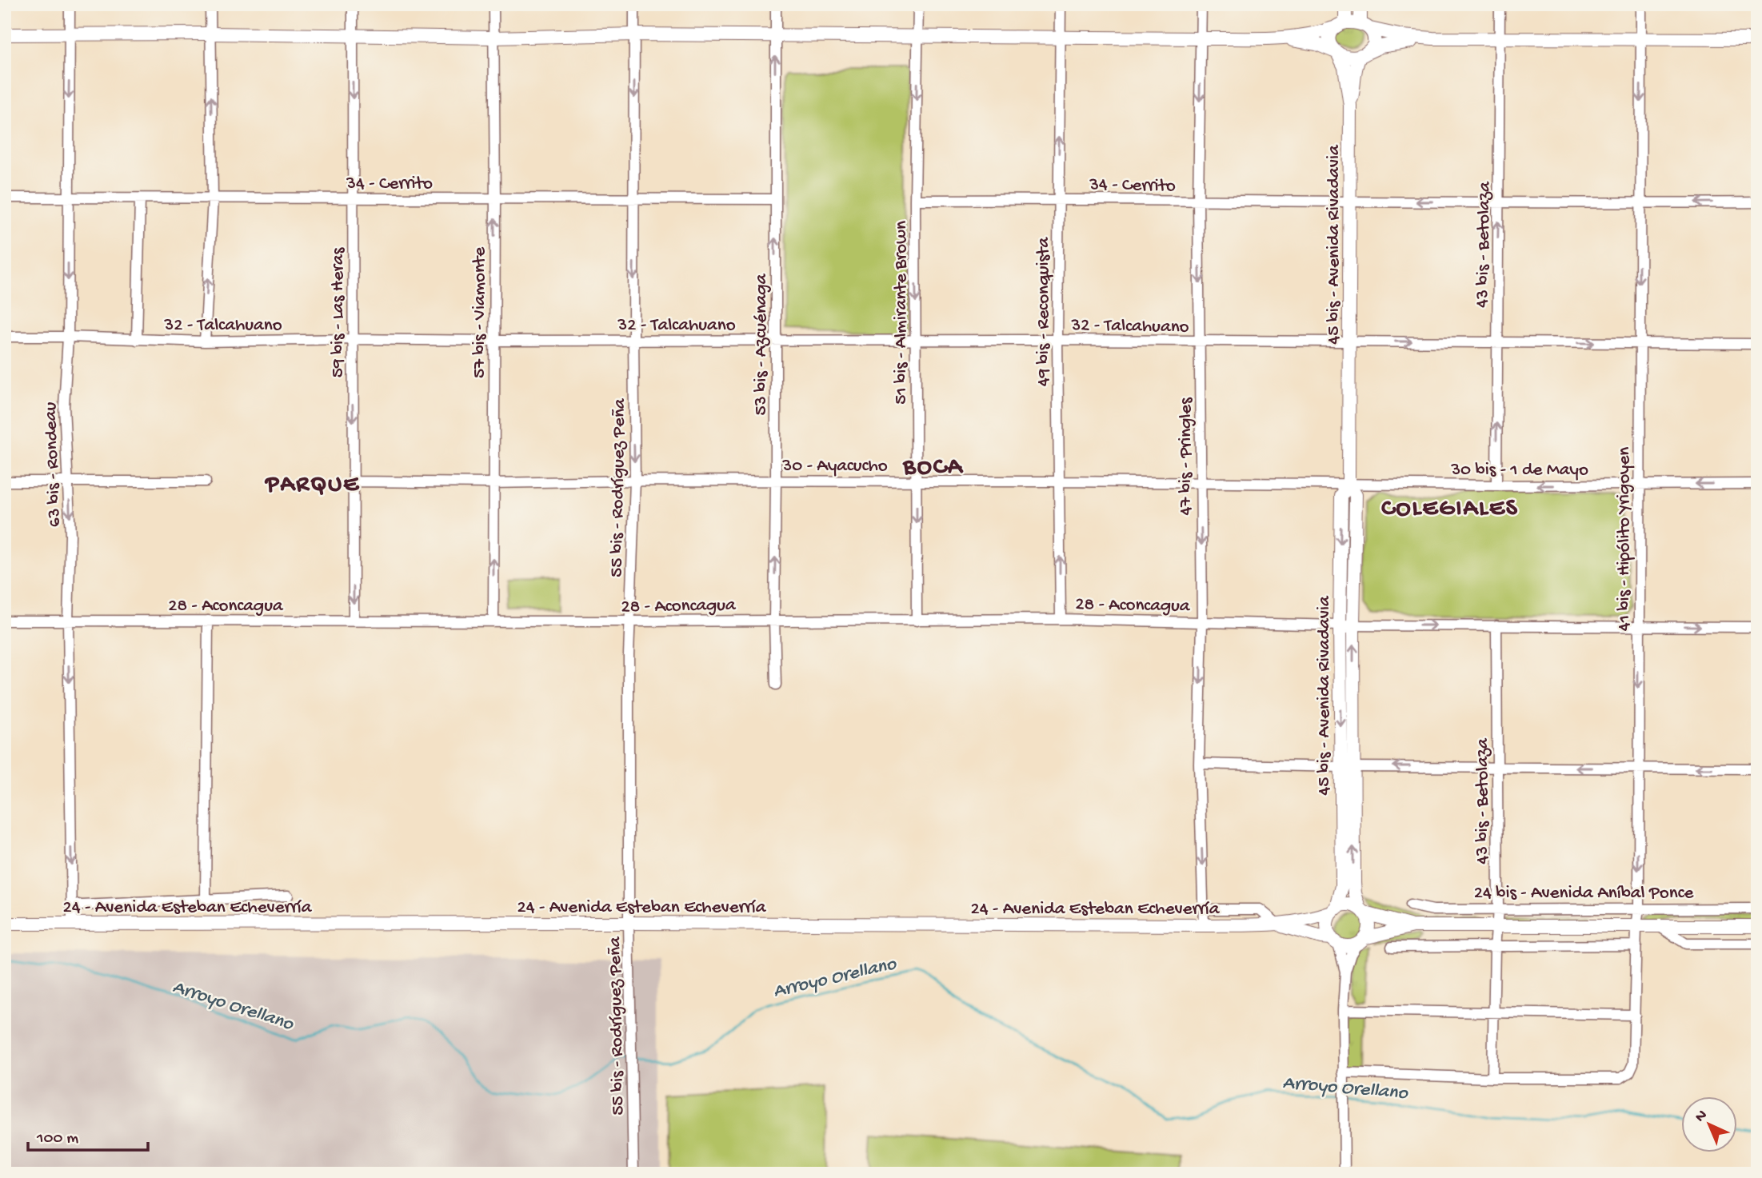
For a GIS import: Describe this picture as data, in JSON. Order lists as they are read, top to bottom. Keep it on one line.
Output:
{"streets":{"main road":["45 bis - Avenida Rivadavia","24 bis - Avenida Aníbal Ponce","24 - Avenida Esteban Echeverría"],"street":["34 - Cerrito","43 bis - Betolaza","49 bis - Reconquista","59 bis - Las Heras","57 bis - Viamonte","51 bis - Almirante Brown","32 - Talcahuano","53 bis - Azcuénaga","47 bis - Pringles","30 - Ayacucho","63 bis - Rondeau","30 bis - 1 de Mayo","55 bis - Rodríguez Peña","41 bis - Hipólito Yrigoyen","28 - Aconcagua"]},"crossings":[["34 - Cerrito","45 bis - Avenida Rivadavia"],["34 - Cerrito","43 bis - Betolaza"],["34 - Cerrito","49 bis - Reconquista"],["34 - Cerrito","59 bis - Las Heras"],["34 - Cerrito","57 bis - Viamonte"],["34 - Cerrito","51 bis - Almirante Brown"],["34 - Cerrito","53 bis - Azcuénaga"],["34 - Cerrito","47 bis - Pringles"],["34 - Cerrito","63 bis - Rondeau"],["34 - Cerrito","55 bis - Rodríguez Peña"],["34 - Cerrito","41 bis - Hipólito Yrigoyen"],["45 bis - Avenida Rivadavia","32 - Talcahuano"],["45 bis - Avenida Rivadavia","30 - Ayacucho"],["45 bis - Avenida Rivadavia","30 bis - 1 de Mayo"],["45 bis - Avenida Rivadavia","28 - Aconcagua"],["45 bis - Avenida Rivadavia","24 bis - Avenida Aníbal Ponce"],["45 bis - Avenida Rivadavia","24 - Avenida Esteban Echeverría"],["43 bis - Betolaza","32 - Talcahuano"],["43 bis - Betolaza","30 bis - 1 de Mayo"],["43 bis - Betolaza","41 bis - Hipólito Yrigoyen"],["43 bis - Betolaza","28 - Aconcagua"],["43 bis - Betolaza","24 bis - Avenida Aníbal Ponce"],["49 bis - Reconquista","32 - Talcahuano"],["49 bis - Reconquista","30 - Ayacucho"],["49 bis - Reconquista","28 - Aconcagua"],["59 bis - Las Heras","32 - Talcahuano"],["59 bis - Las Heras","30 - Ayacucho"],["59 bis - Las Heras","28 - Aconcagua"],["57 bis - Viamonte","32 - Talcahuano"],["57 bis - Viamonte","30 - Ayacucho"],["57 bis - Viamonte","28 - Aconcagua"],["51 bis - Almirante Brown","32 - Talcahuano"],["51 bis - Almirante Brown","30 - Ayacucho"],["51 bis - Almirante Brown","28 - Aconcagua"],["32 - Talcahuano","53 bis - Azcuénaga"],["32 - Talcahuano","47 bis - Pringles"],["32 - Talcahuano","63 bis - Rondeau"],["32 - Talcahuano","55 bis - Rodríguez Peña"],["32 - Talcahuano","41 bis - Hipólito Yrigoyen"],["53 bis - Azcuénaga","30 - Ayacucho"],["53 bis - Azcuénaga","28 - Aconcagua"],["47 bis - Pringles","30 - Ayacucho"],["47 bis - Pringles","28 - Aconcagua"],["47 bis - Pringles","24 - Avenida Esteban Echeverría"],["30 - Ayacucho","30 bis - 1 de Mayo"],["30 - Ayacucho","55 bis - Rodríguez Peña"],["63 bis - Rondeau","28 - Aconcagua"],["63 bis - Rondeau","24 - Avenida Esteban Echeverría"],["30 bis - 1 de Mayo","41 bis - Hipólito Yrigoyen"],["55 bis - Rodríguez Peña","28 - Aconcagua"],["55 bis - Rodríguez Peña","24 - Avenida Esteban Echeverría"],["41 bis - Hipólito Yrigoyen","28 - Aconcagua"],["41 bis - Hipólito Yrigoyen","24 bis - Avenida Aníbal Ponce"],["24 bis - Avenida Aníbal Ponce","24 - Avenida Esteban Echeverría"]],"one_way":["49 bis - Reconquista","59 bis - Las Heras","57 bis - Viamonte","51 bis - Almirante Brown","53 bis - Azcuénaga","47 bis - Pringles","63 bis - Rondeau","30 bis - 1 de Mayo","55 bis - Rodríguez Peña","41 bis - Hipólito Yrigoyen"],"districts":["BOCA","PARQUE","COLEGIALES"],"water":["Arroyo Orellano"],"scale_bar":"100 m","north":"top left"}
